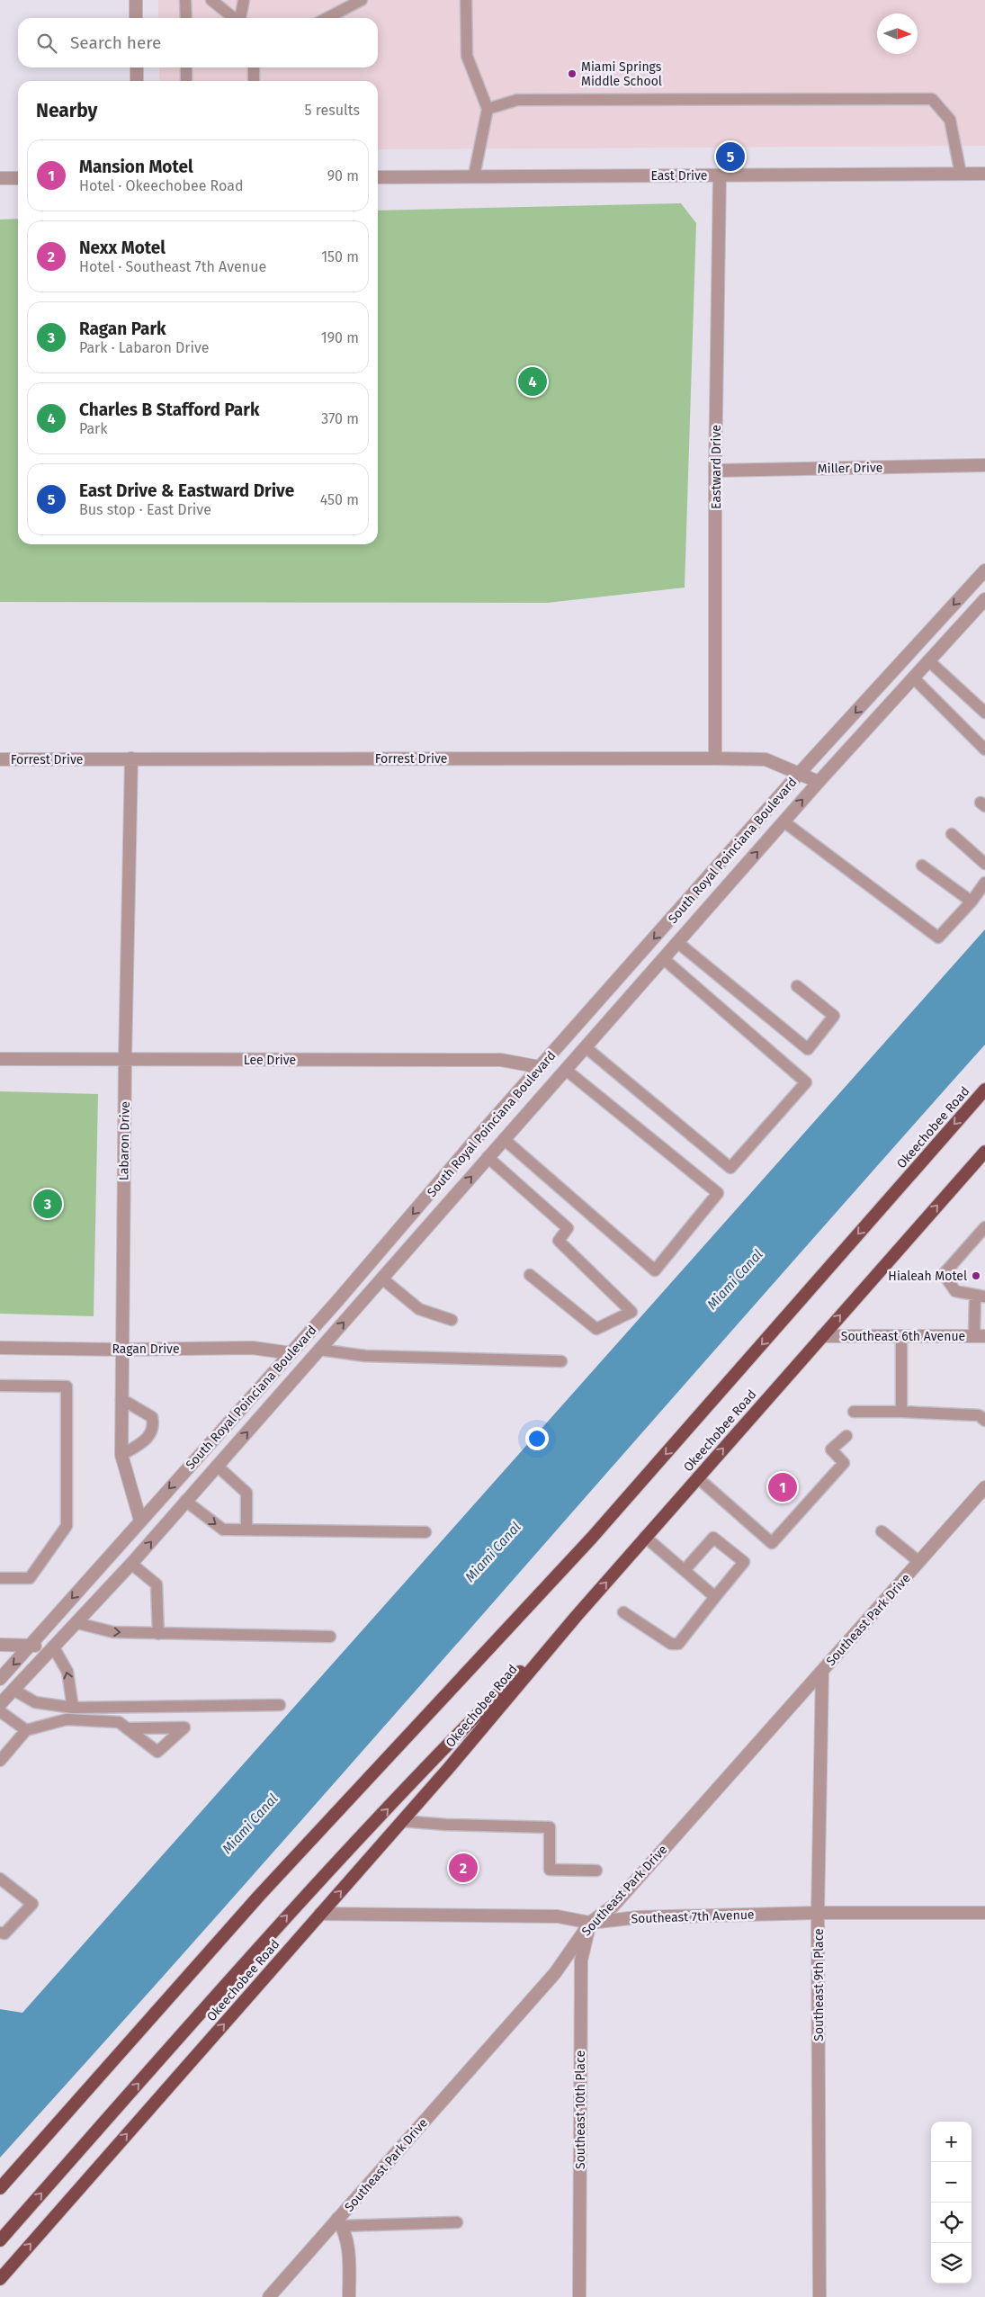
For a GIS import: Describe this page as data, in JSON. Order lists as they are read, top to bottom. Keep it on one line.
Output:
{"streets":{"highway":["Okeechobee Road"],"street":["East Drive","Eastward Drive","Miller Drive","Forrest Drive","South Royal Poinciana Boulevard","Lee Drive","Labaron Drive","Southeast 6th Avenue","Ragan Drive","Southeast Park Drive","Southeast 7th Avenue","Southeast 9th Place","Southeast 10th Place"]},"crossings":[["East Drive","Eastward Drive"],["Eastward Drive","Miller Drive"],["Eastward Drive","Forrest Drive"],["Forrest Drive","South Royal Poinciana Boulevard"],["Forrest Drive","Labaron Drive"],["South Royal Poinciana Boulevard","Lee Drive"],["South Royal Poinciana Boulevard","Labaron Drive"],["South Royal Poinciana Boulevard","Ragan Drive"],["Lee Drive","Labaron Drive"],["Okeechobee Road","Southeast 6th Avenue"],["Okeechobee Road","Southeast 7th Avenue"],["Labaron Drive","Ragan Drive"],["Southeast Park Drive","Southeast 7th Avenue"],["Southeast Park Drive","Southeast 9th Place"],["Southeast Park Drive","Southeast 10th Place"],["Southeast 7th Avenue","Southeast 9th Place"],["Southeast 7th Avenue","Southeast 10th Place"]],"water":["Miami Canal"],"places":["Miami Springs Middle School","Hialeah Motel"],"north":"right","page":{"search":"Search here","heading":["Nearby","5 results"],"list":[{"mark":"1","name":"Mansion Motel","note":"Hotel · Okeechobee Road","value":"90 m"},{"mark":"2","name":"Nexx Motel","note":"Hotel · Southeast 7th Avenue","value":"150 m"},{"mark":"3","name":"Ragan Park","note":"Park · Labaron Drive","value":"190 m"},{"mark":"4","name":"Charles B Stafford Park","note":"Park","value":"370 m"},{"mark":"5","name":"East Drive & Eastward Drive","note":"Bus stop · East Drive","value":"450 m"}],"pins":["5","4","3","1","2"],"map_buttons":["+","−"]}}
